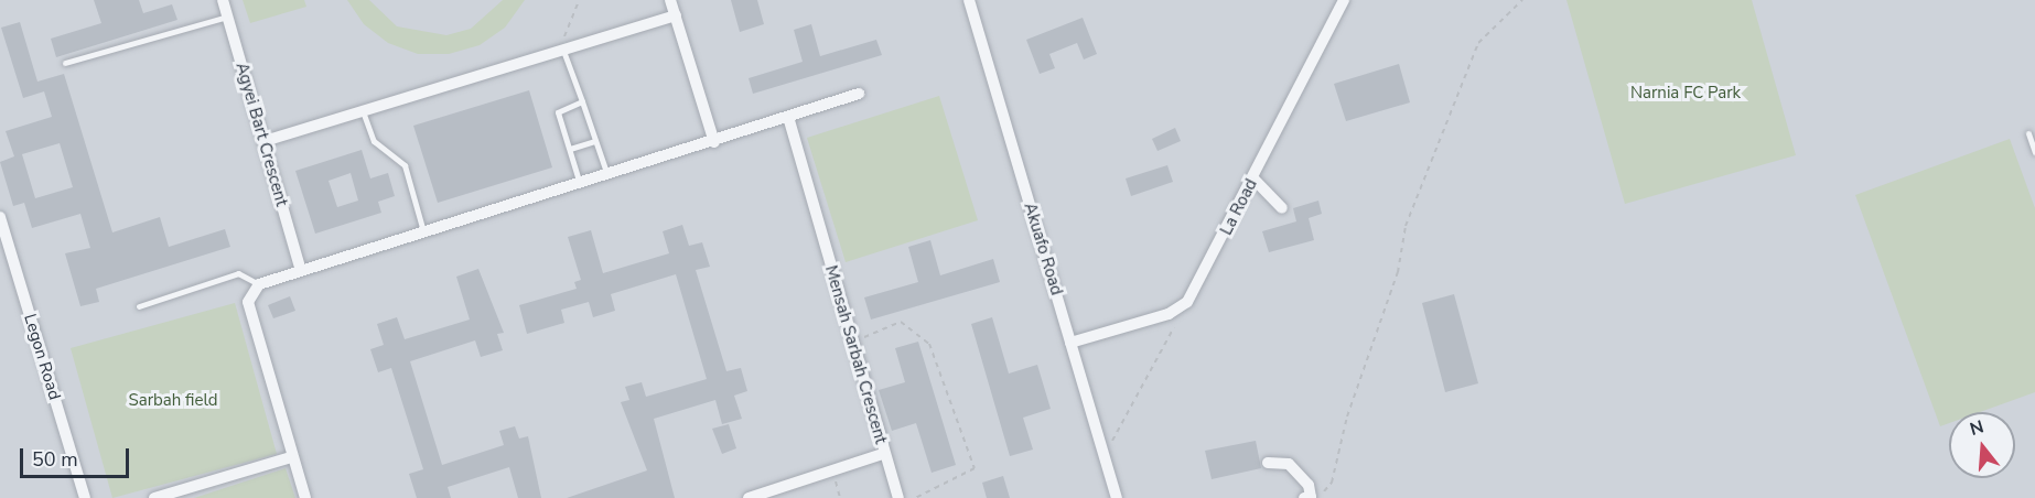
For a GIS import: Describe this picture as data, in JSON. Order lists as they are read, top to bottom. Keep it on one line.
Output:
{"streets":{"street":["Agyei Bart Crescent","La Road","Akuafo Road","Mensah Sarbah Crescent","Legon Road"]},"parks":["Narnia FC Park","Sarbah field"],"scale_bar":"50 m","north":"top"}
